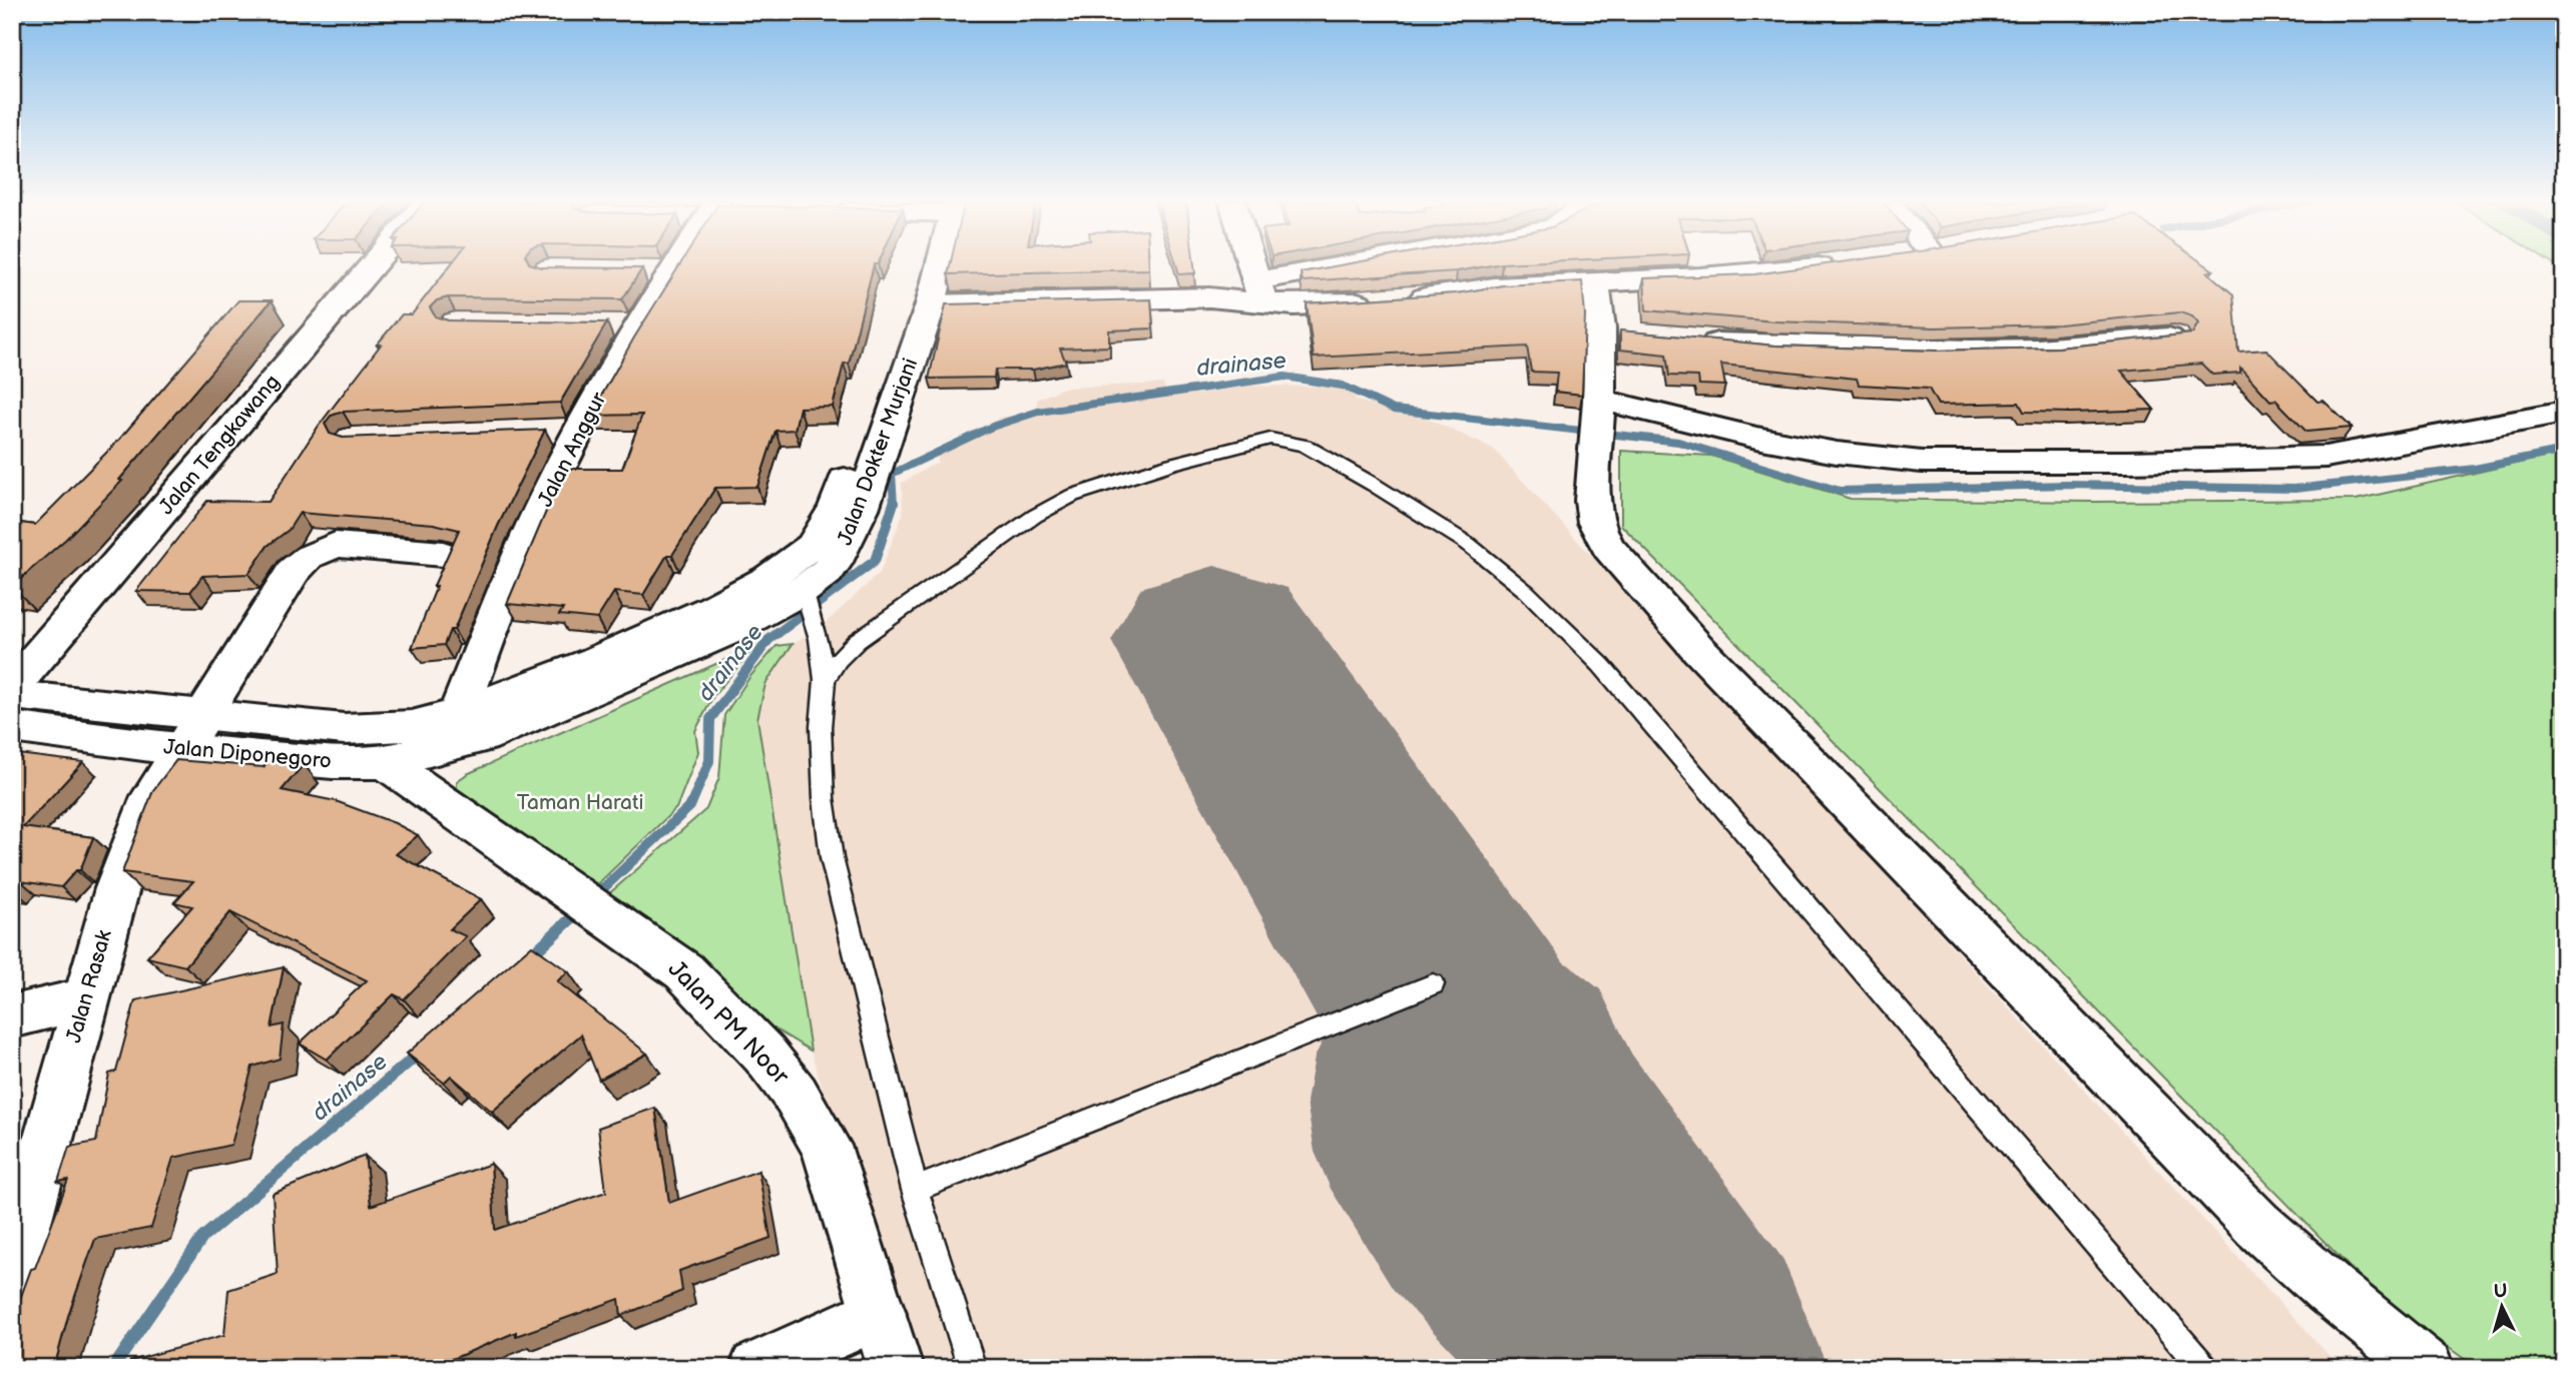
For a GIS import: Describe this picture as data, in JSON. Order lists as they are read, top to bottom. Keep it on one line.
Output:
{"streets":{"street":["Jalan Tengkawang","Jalan Anggur","Jalan Dokter Murjani","Jalan Diponegoro","Jalan Rasak","Jalan PM Noor"]},"crossings":[["Jalan Anggur","Jalan Dokter Murjani"],["Jalan Anggur","Jalan Diponegoro"],["Jalan Dokter Murjani","Jalan Diponegoro"],["Jalan Diponegoro","Jalan Rasak"],["Jalan Diponegoro","Jalan PM Noor"]],"water":["drainase"],"parks":["Taman Harati"],"north":"top"}
